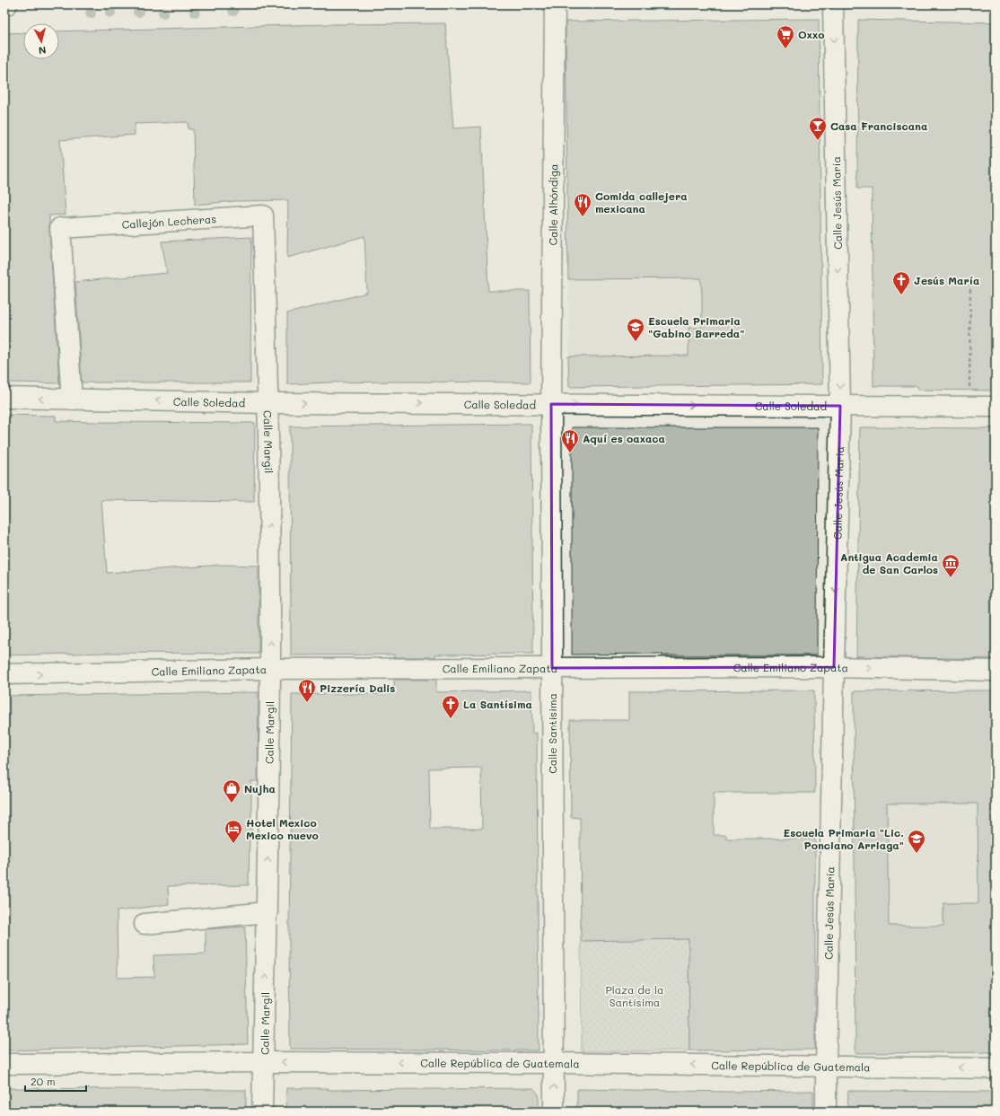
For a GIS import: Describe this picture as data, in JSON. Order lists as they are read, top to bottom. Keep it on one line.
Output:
{"streets":{"street":["Calle Jesús María","Calle Alhóndiga","Callejón Lecheras","Calle Soledad","Calle Margil","Calle Emiliano Zapata","Calle Santisima","Calle República de Guatemala"]},"crossings":[["Calle Jesús María","Calle Soledad"],["Calle Jesús María","Calle Emiliano Zapata"],["Calle Jesús María","Calle República de Guatemala"],["Calle Alhóndiga","Calle Soledad"],["Calle Alhóndiga","Calle Santisima"],["Callejón Lecheras","Calle Soledad"],["Callejón Lecheras","Calle Margil"],["Calle Soledad","Calle Margil"],["Calle Soledad","Calle Santisima"],["Calle Margil","Calle Emiliano Zapata"],["Calle Margil","Calle República de Guatemala"],["Calle Emiliano Zapata","Calle Santisima"],["Calle Santisima","Calle República de Guatemala"]],"one_way":["Calle Jesús María","Calle Margil","Calle Emiliano Zapata","Calle República de Guatemala"],"parks":["Plaza de la Santísima"],"places":{"supermarket":["Oxxo"],"bar":["Casa Franciscana"],"restaurant":["Comida callejera mexicana","Aquí es oaxaca","Pizzería Dalis"],"church":["Jesús María","La Santísima"],"school or university":["Escuela Primaria \"Gabino Barreda\"","Escuela Primaria \"Lic. Ponciano Arriaga\""],"museum":["Antigua Academia de San Carlos"],"shop":["Nujha"],"hotel":["Hotel Mexico Mexico nuevo"]},"scale_bar":"20 m","north":"bottom"}
